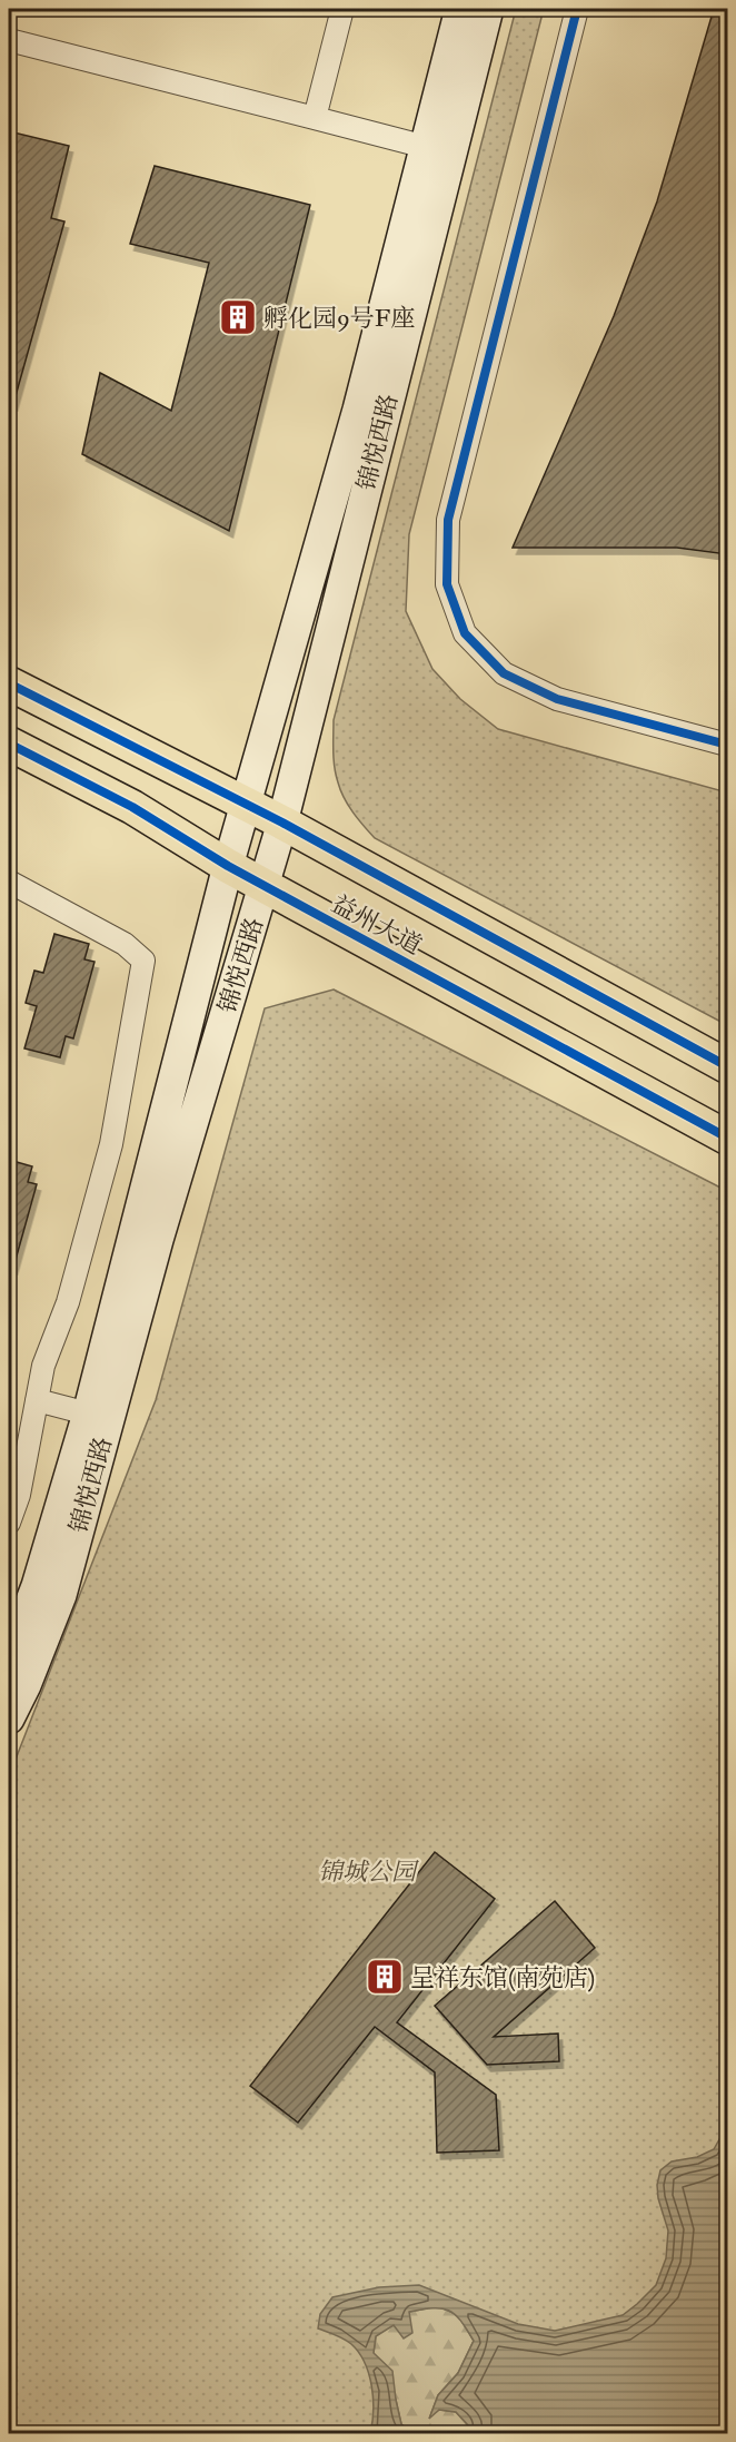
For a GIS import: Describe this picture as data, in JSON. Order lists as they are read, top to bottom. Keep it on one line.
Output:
{"streets":{"main road":["锦悦西路","益州大道"]},"crossings":[["锦悦西路","益州大道"]],"parks":["锦城公园"],"places":{"building":["孵化园9号F座","呈祥东馆(南苑店)"]}}
